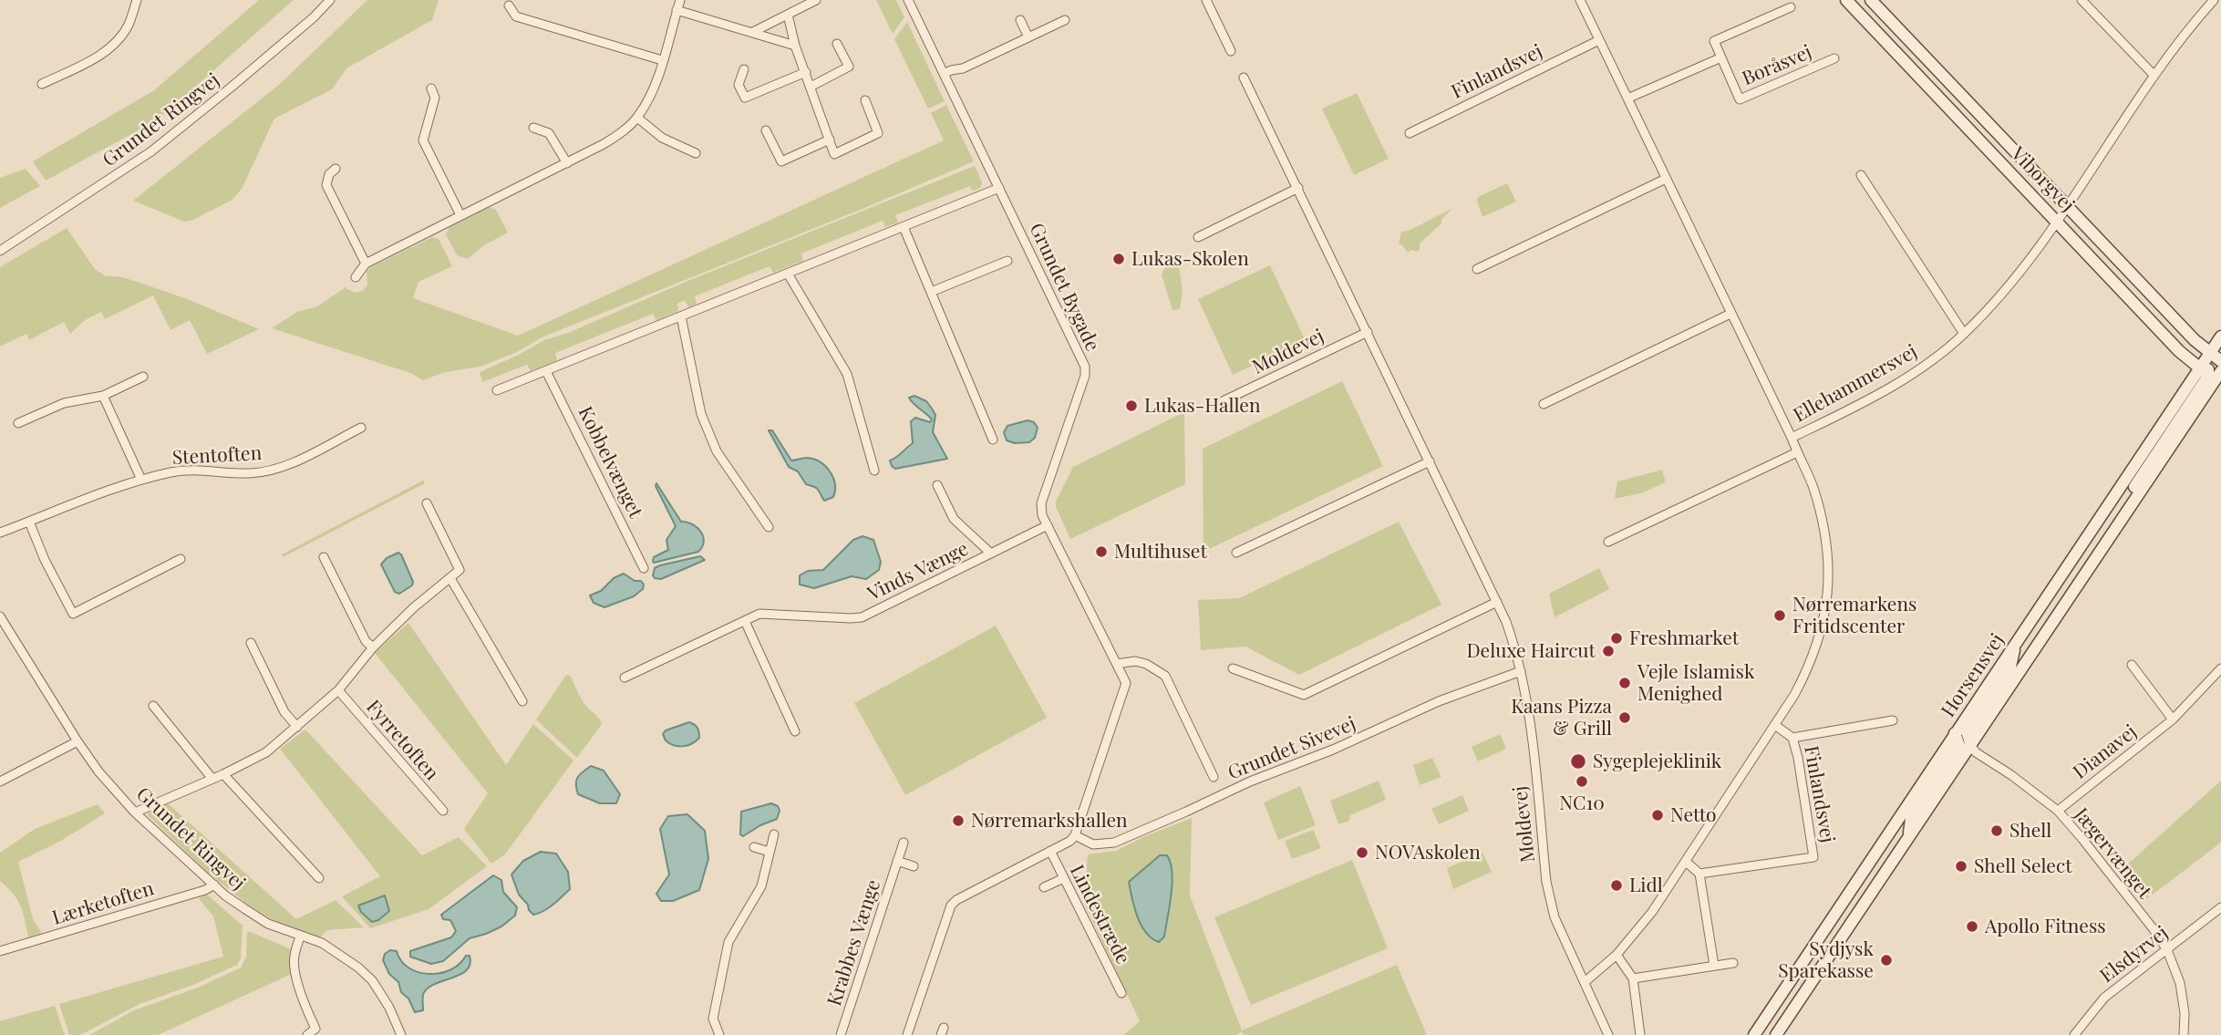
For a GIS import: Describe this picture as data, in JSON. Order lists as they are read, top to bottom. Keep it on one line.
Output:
{"streets":{"main road":["Viborgvej","Horsensvej"],"street":["Boråsvej","Finlandsvej","Grundet Ringvej","Grundet Bygade","Moldevej","Ellehammersvej","Stentoften","Kobbelvænget","Vinds Vænge","Fyrretoften","Grundet Sivevej","Dianavej","Jægervænget","Lærketoften","Lindestræde","Krabbes Vænge","Elsdyrvej"]},"crossings":[["Grundet Ringvej","Lærketoften"],["Viborgvej","Ellehammersvej"],["Viborgvej","Horsensvej"],["Grundet Bygade","Vinds Vænge"],["Grundet Bygade","Grundet Sivevej"],["Moldevej","Grundet Sivevej"],["Horsensvej","Jægervænget"],["Dianavej","Jægervænget"],["Jægervænget","Elsdyrvej"]],"places":["Lukas-Skolen","Lukas-Hallen","Multihuset","Nørremarkens Fritidscenter","Freshmarket","Deluxe Haircut","Vejle Islamisk Menighed","Kaans Pizza & Grill","Sygeplejeklinik","NC10","Netto","Nørremarkshallen","Shell","NOVAskolen","Shell Select","Lidl","Apollo Fitness","Sydjysk Sparekasse"]}
